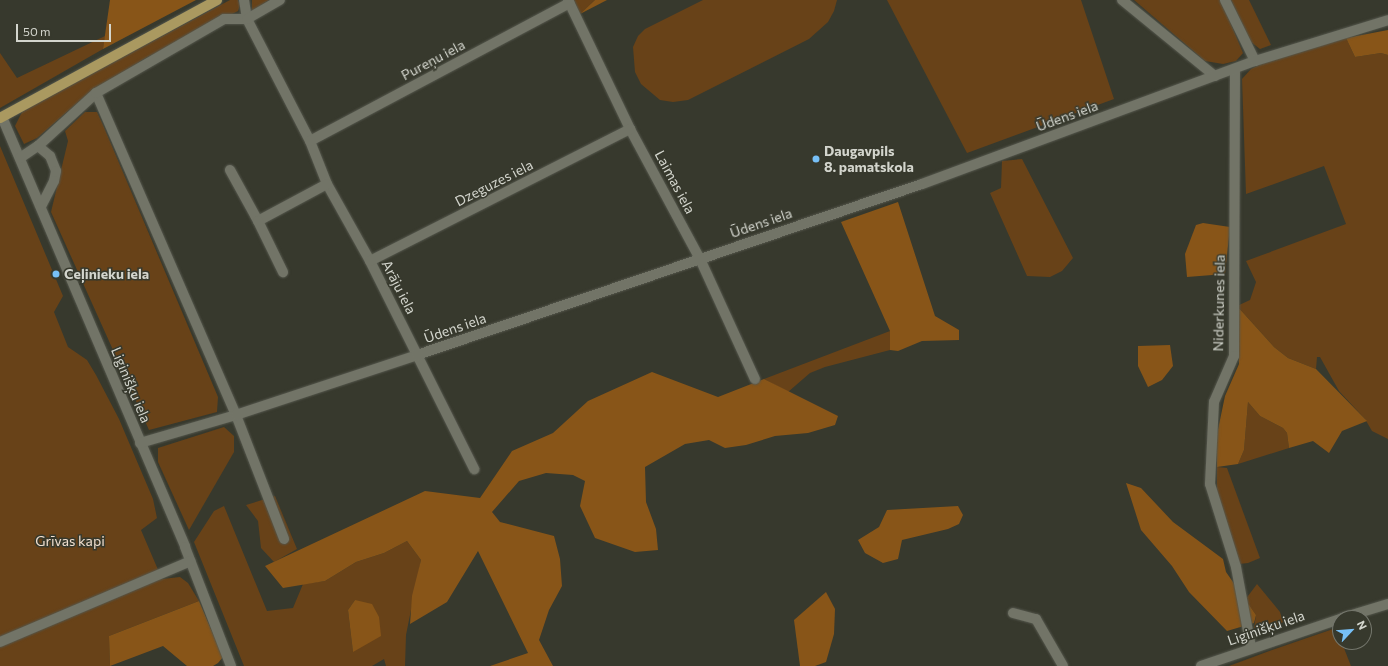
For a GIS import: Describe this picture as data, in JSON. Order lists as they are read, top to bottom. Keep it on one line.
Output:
{"streets":{"street":["Pureņu iela","Ūdens iela","Laimas iela","Dzeguzes iela","Arāju iela","Niderkunes iela","Liginišķu iela"]},"crossings":[["Pureņu iela","Laimas iela"],["Pureņu iela","Arāju iela"],["Ūdens iela","Laimas iela"],["Ūdens iela","Arāju iela"],["Ūdens iela","Niderkunes iela"],["Ūdens iela","Liginišķu iela"],["Laimas iela","Dzeguzes iela"],["Dzeguzes iela","Arāju iela"],["Niderkunes iela","Liginišķu iela"]],"parks":["Grīvas kapi"],"places":["Daugavpils 8. pamatskola","Ceļinieku iela"],"scale_bar":"50 m","north":"top right"}
